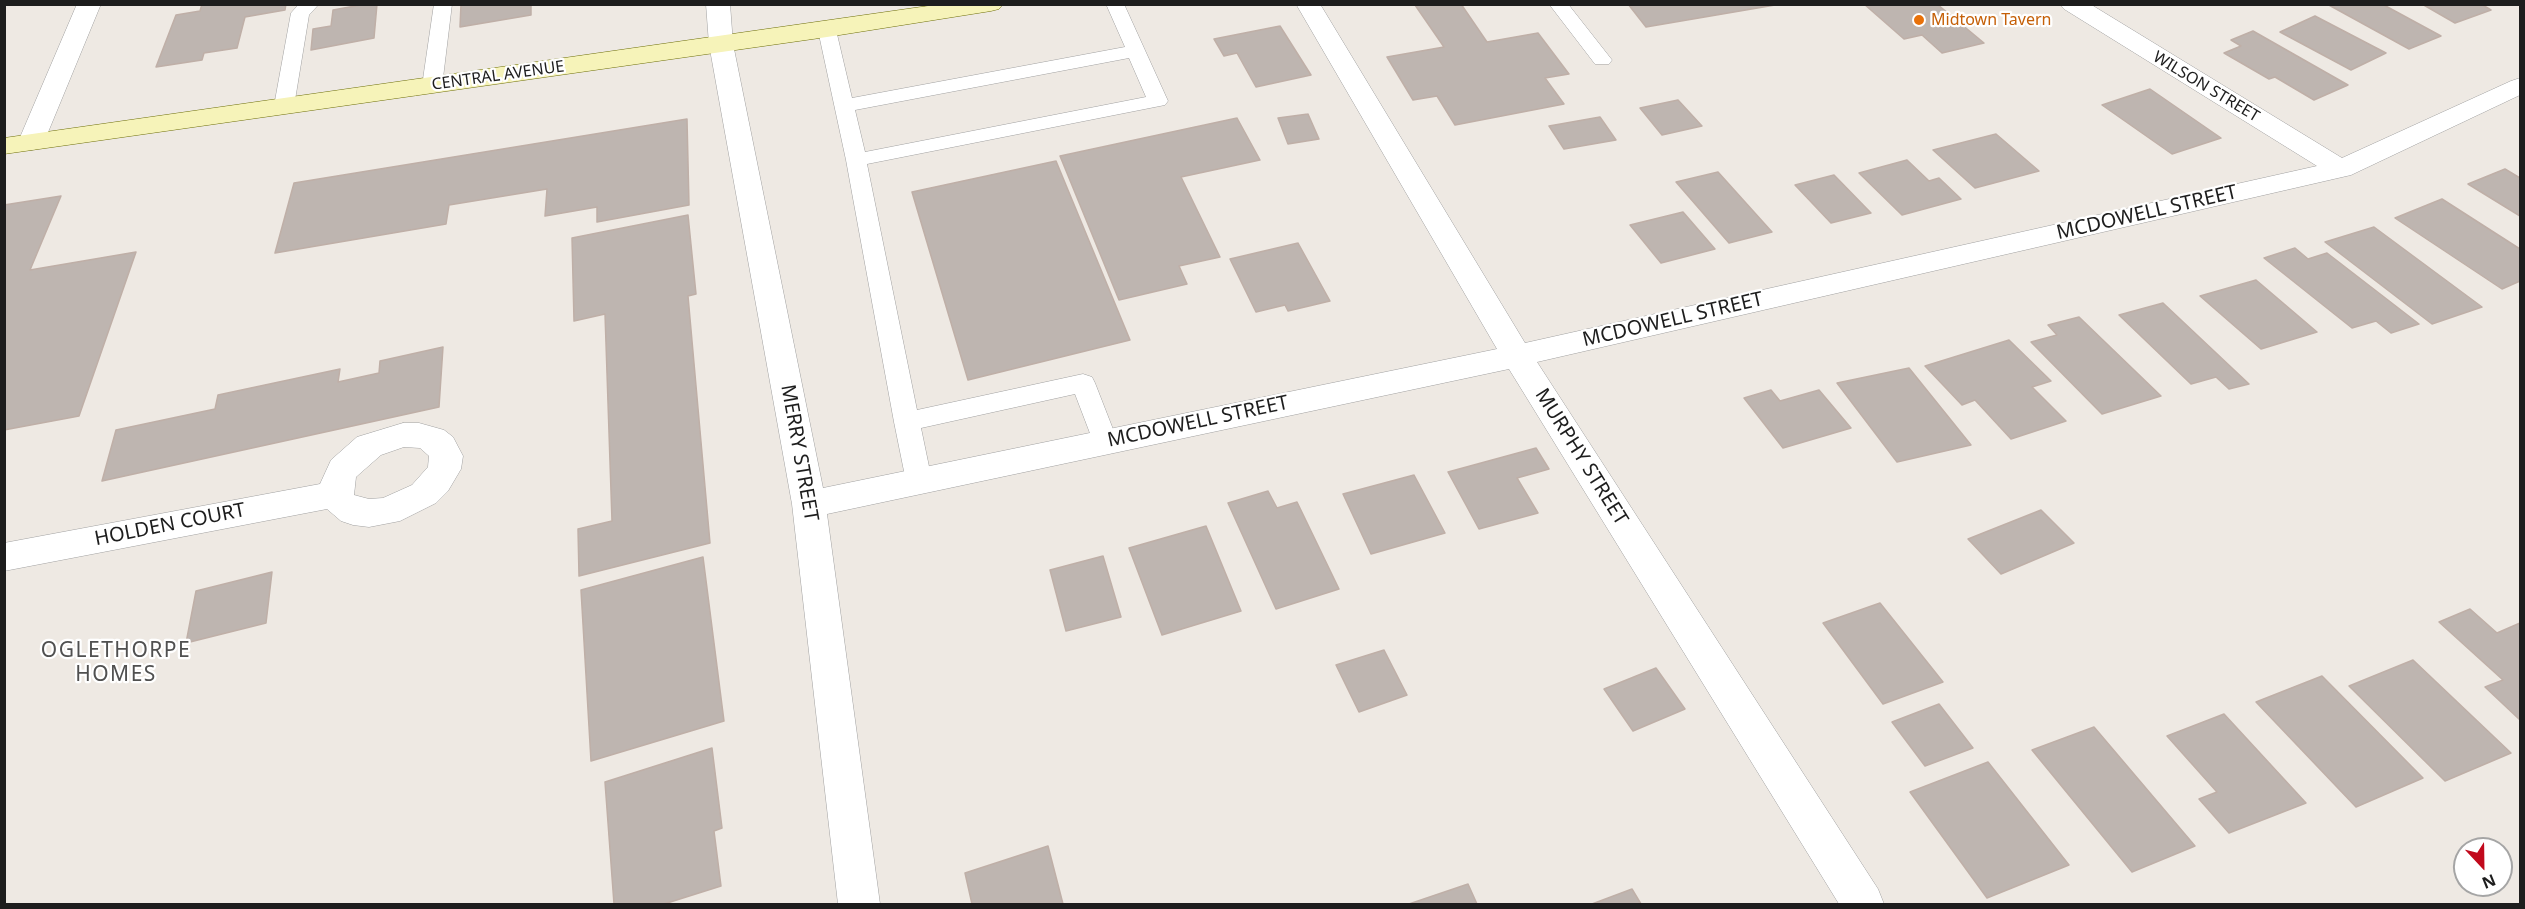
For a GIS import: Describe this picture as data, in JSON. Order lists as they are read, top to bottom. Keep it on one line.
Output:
{"streets":{"main road":["CENTRAL AVENUE"],"street":["WILSON STREET","MCDOWELL STREET","MERRY STREET","MURPHY STREET","HOLDEN COURT"]},"crossings":[["CENTRAL AVENUE","MERRY STREET"],["WILSON STREET","MCDOWELL STREET"],["MCDOWELL STREET","MERRY STREET"],["MCDOWELL STREET","MURPHY STREET"]],"districts":["OGLETHORPE HOMES"],"places":["Midtown Tavern"],"north":"bottom"}
